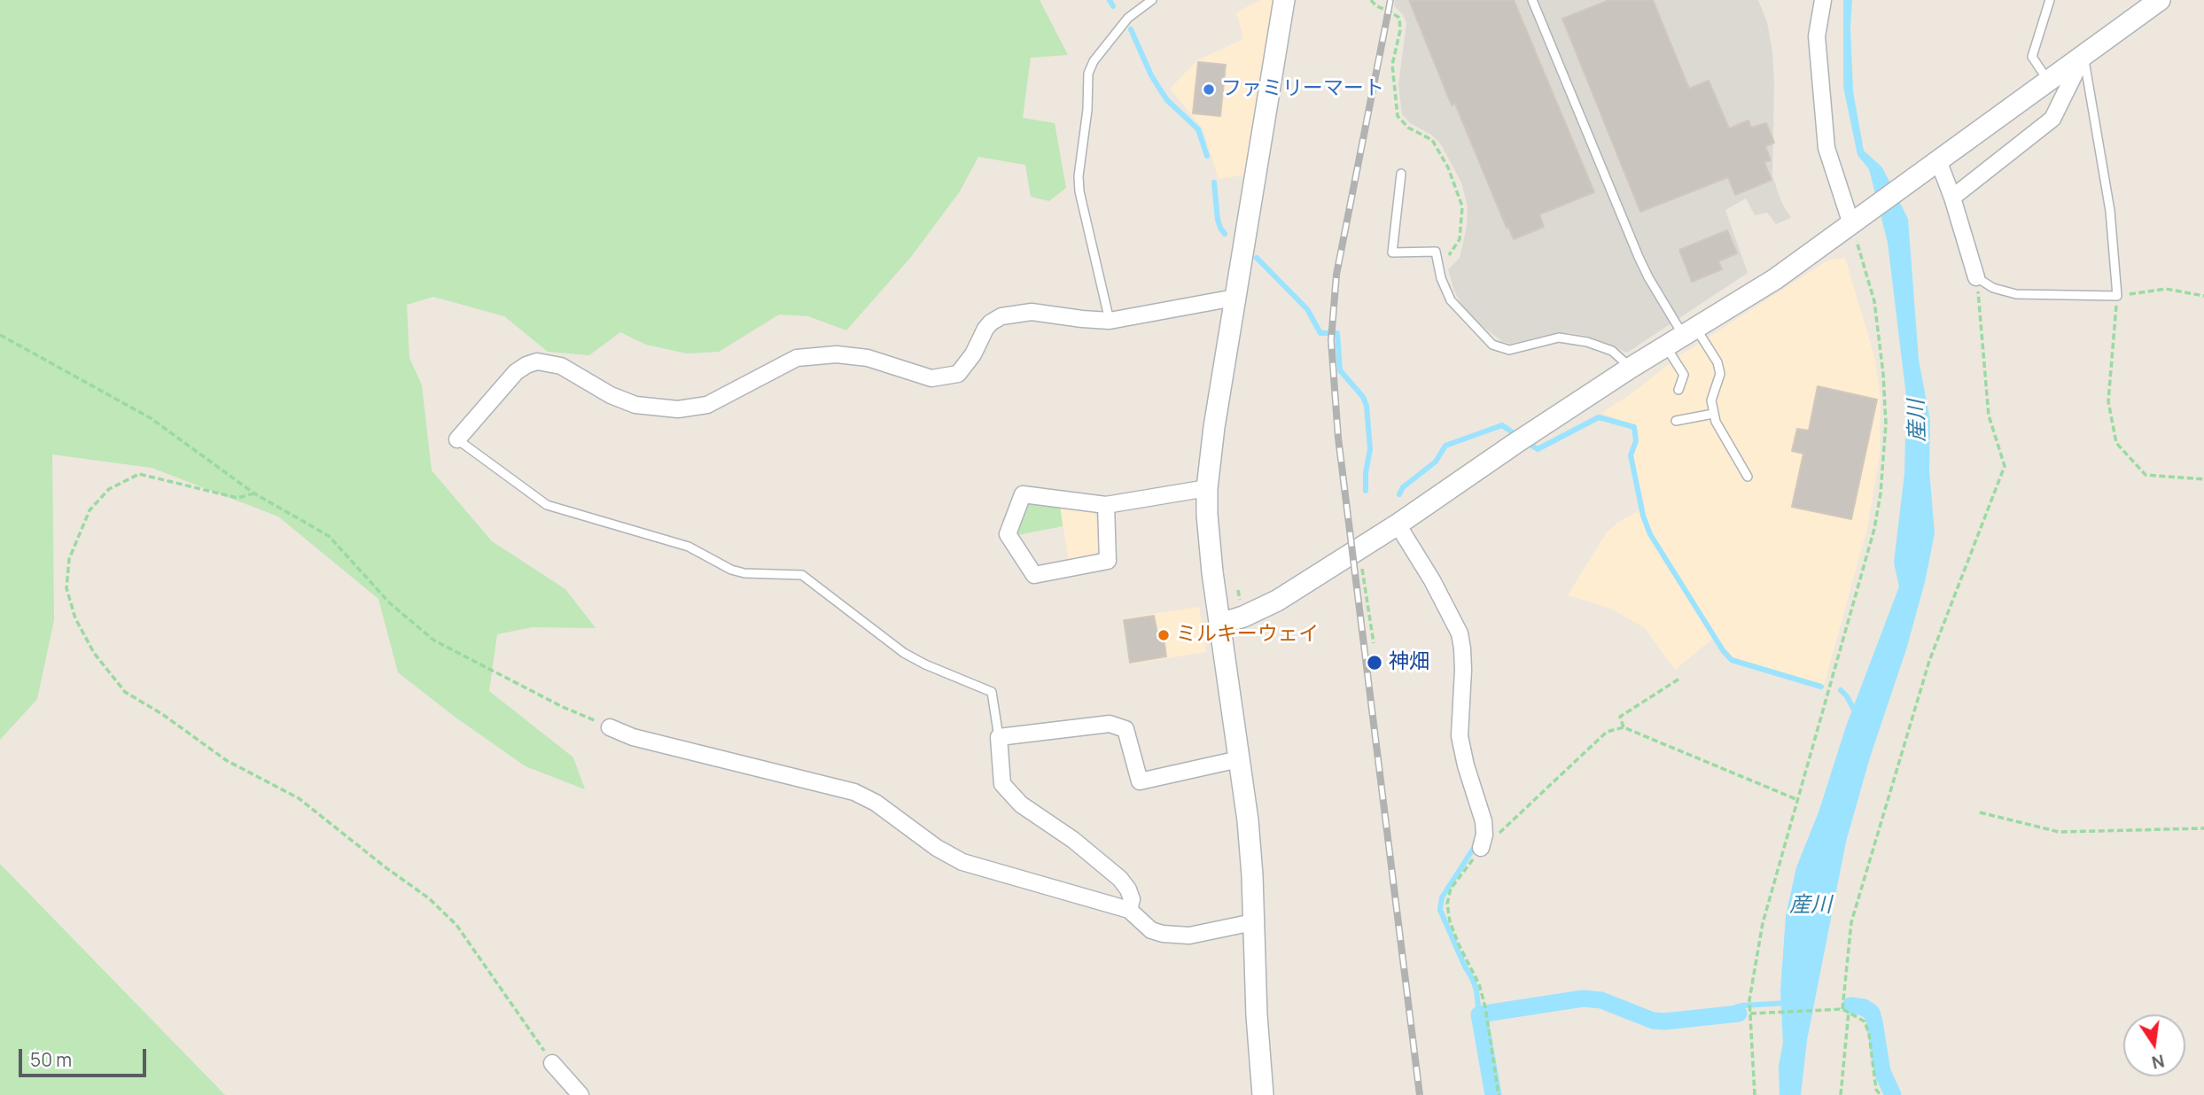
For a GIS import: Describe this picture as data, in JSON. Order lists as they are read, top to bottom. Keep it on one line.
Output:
{"water":["産川"],"places":["ファミリーマート","ミルキーウェイ","神畑"],"scale_bar":"50 m","north":"bottom"}
